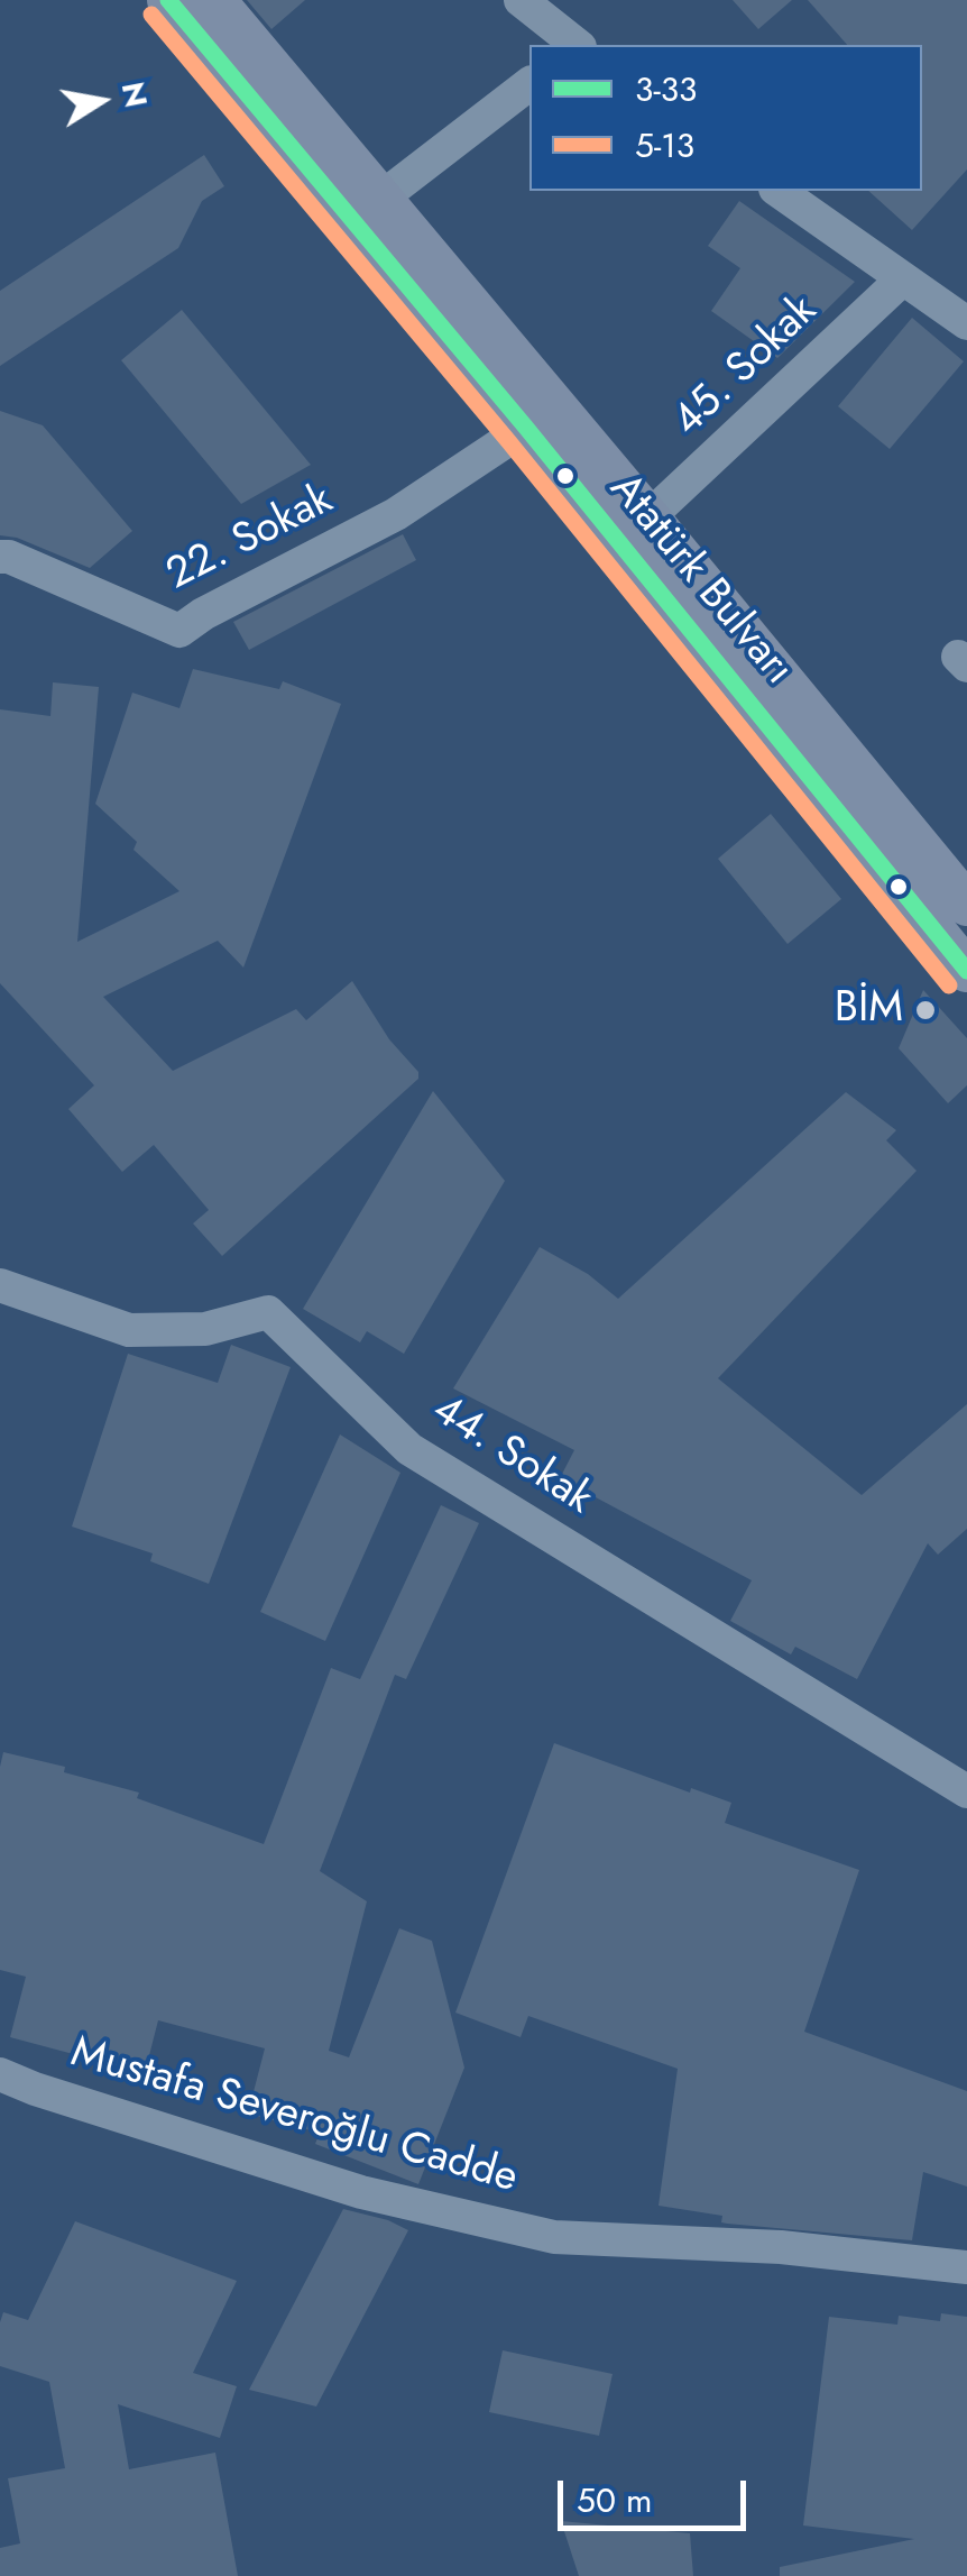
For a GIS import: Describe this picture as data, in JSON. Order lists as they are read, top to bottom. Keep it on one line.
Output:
{"streets":{"main road":["Atatürk Bulvarı"],"street":["45. Sokak","22. Sokak","44. Sokak","Mustafa Severoğlu Cadde"]},"crossings":[["45. Sokak","Atatürk Bulvarı"],["22. Sokak","Atatürk Bulvarı"]],"places":["BİM"],"lines":["transit line 3-33","transit line 5-13"],"legend":["3-33","5-13"],"scale_bar":"50 m","north":"right"}
